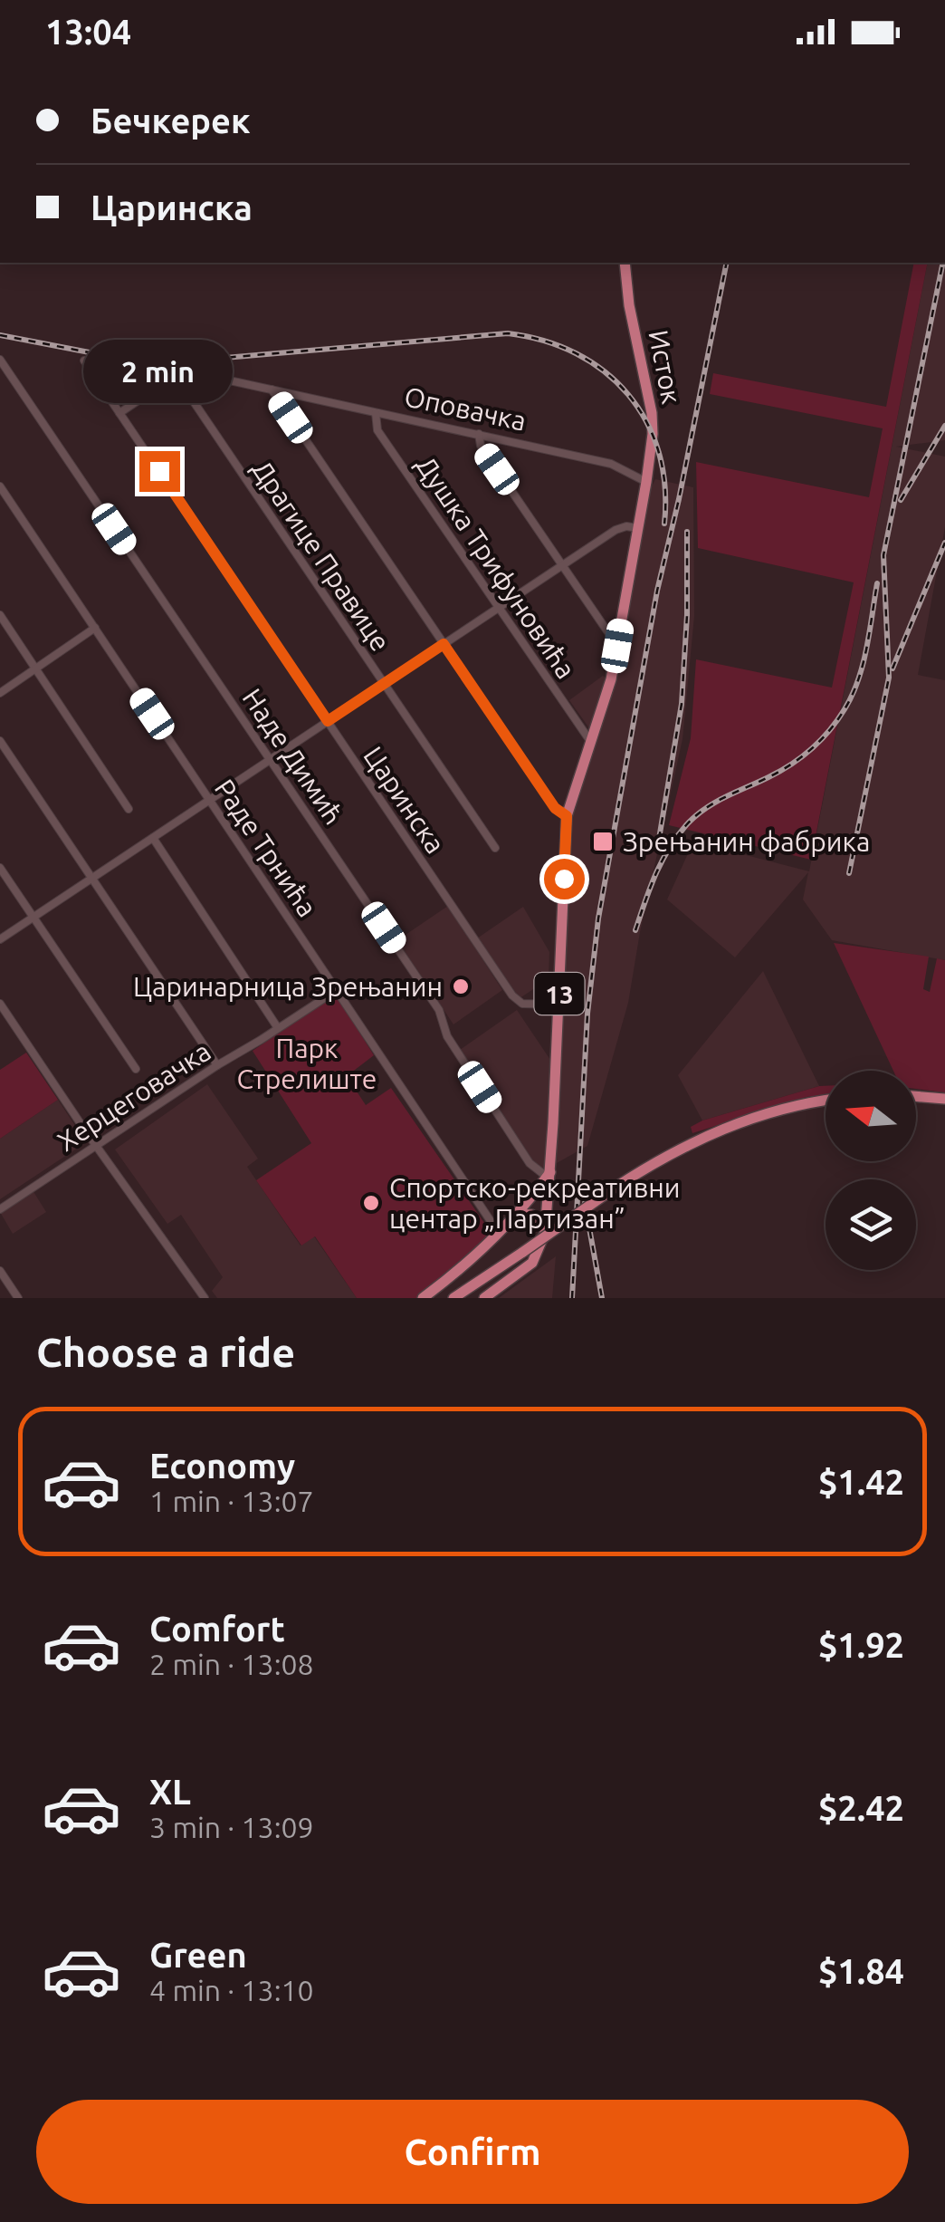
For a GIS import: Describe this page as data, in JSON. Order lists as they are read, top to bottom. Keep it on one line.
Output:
{"streets":{"main road":["Исток","13"],"street":["Оповачка","Драгице Правице","Душка Трифуновића","Наде Димић","Царинска","Раде Трнића","Херцеговачка"]},"crossings":[["Исток","Оповачка"],["Исток","13"],["Оповачка","Драгице Правице"],["Оповачка","Душка Трифуновића"],["Оповачка","13"],["Душка Трифуновића","13"],["Наде Димић","13"],["Царинска","13"],["Раде Трнића","Херцеговачка"]],"parks":["Парк Стрелиште"],"places":{"transit":["Зрењанин фабрика"],"other":["Царинарница Зрењанин","Спортско-рекреативни центар „Партизан”"]},"north":"left","page":{"status":"13:04","banner":["Бечкерек","Царинска"],"bubble":"2 min","heading":"Choose a ride","list":[{"name":"Economy","note":"1 min · 13:07","value":"$1.42"},{"name":"Comfort","note":"2 min · 13:08","value":"$1.92"},{"name":"XL","note":"3 min · 13:09","value":"$2.42"},{"name":"Green","note":"4 min · 13:10","value":"$1.84"}],"buttons":"Confirm"}}
